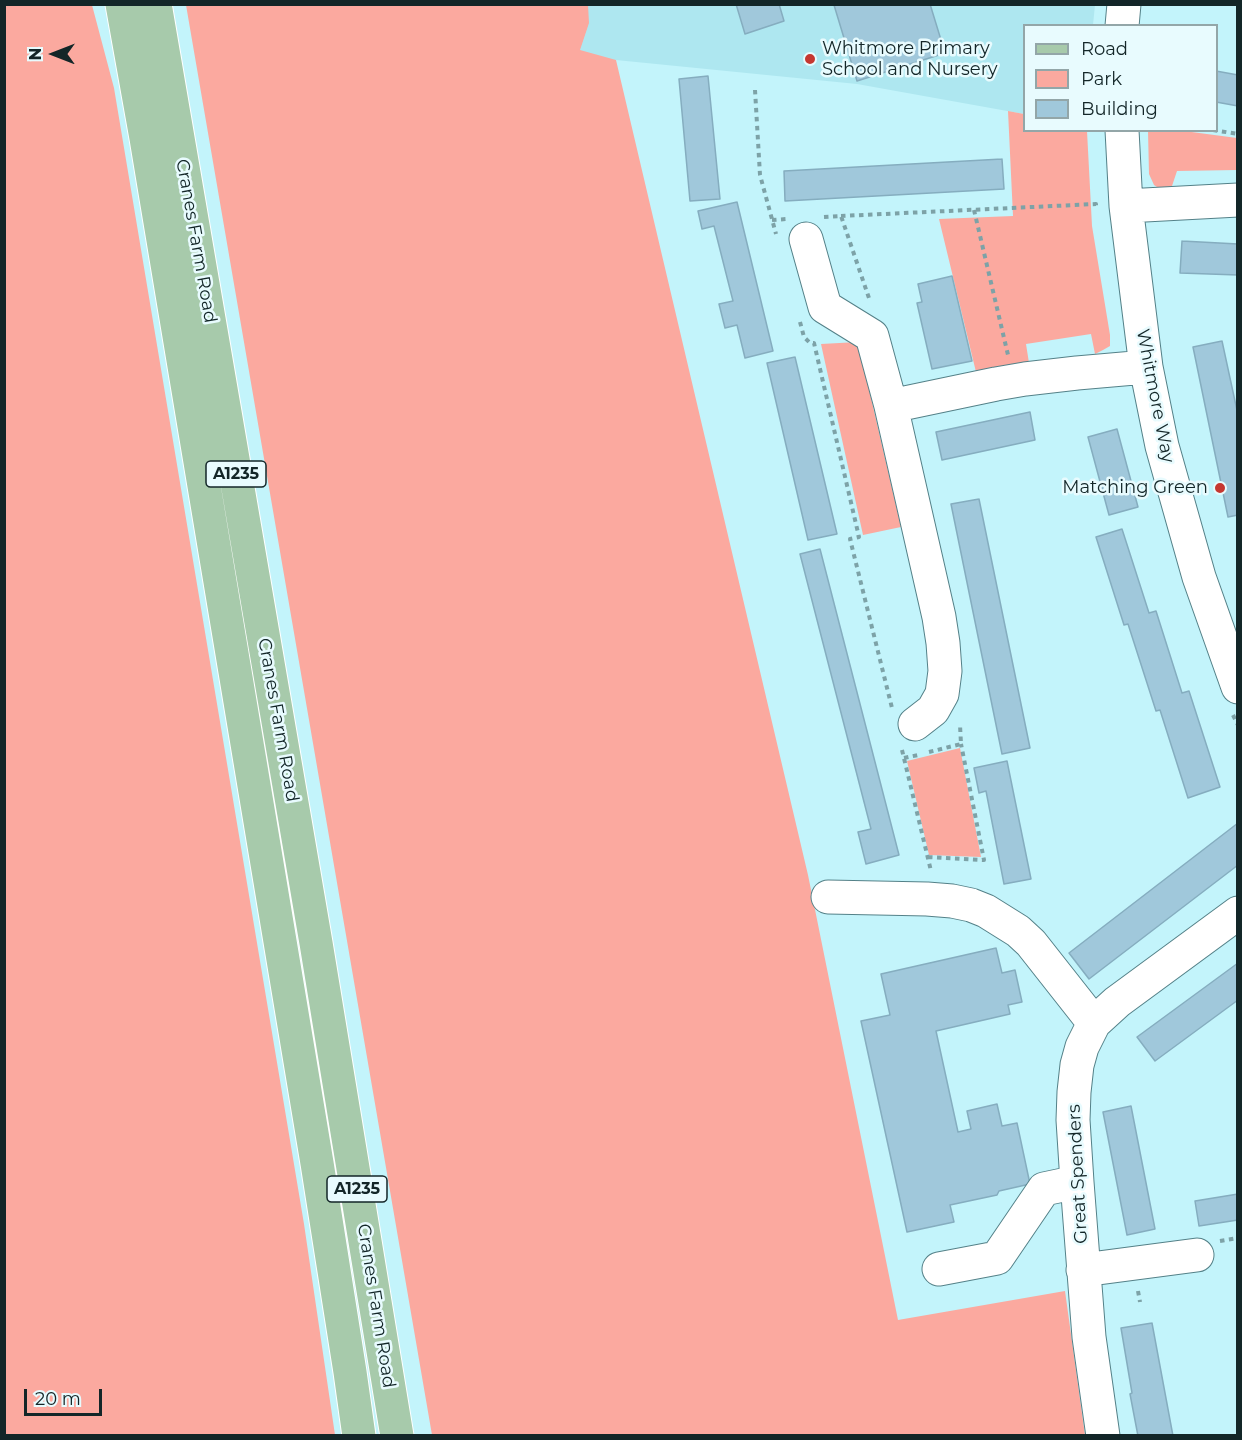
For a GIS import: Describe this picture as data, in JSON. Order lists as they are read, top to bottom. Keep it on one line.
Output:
{"streets":{"main road":["Cranes Farm Road","A1235"],"street":["Whitmore Way","Great Spenders"]},"places":["Whitmore Primary School and Nursery","Matching Green"],"legend":["Road","Park","Building"],"scale_bar":"20 m","north":"left"}
